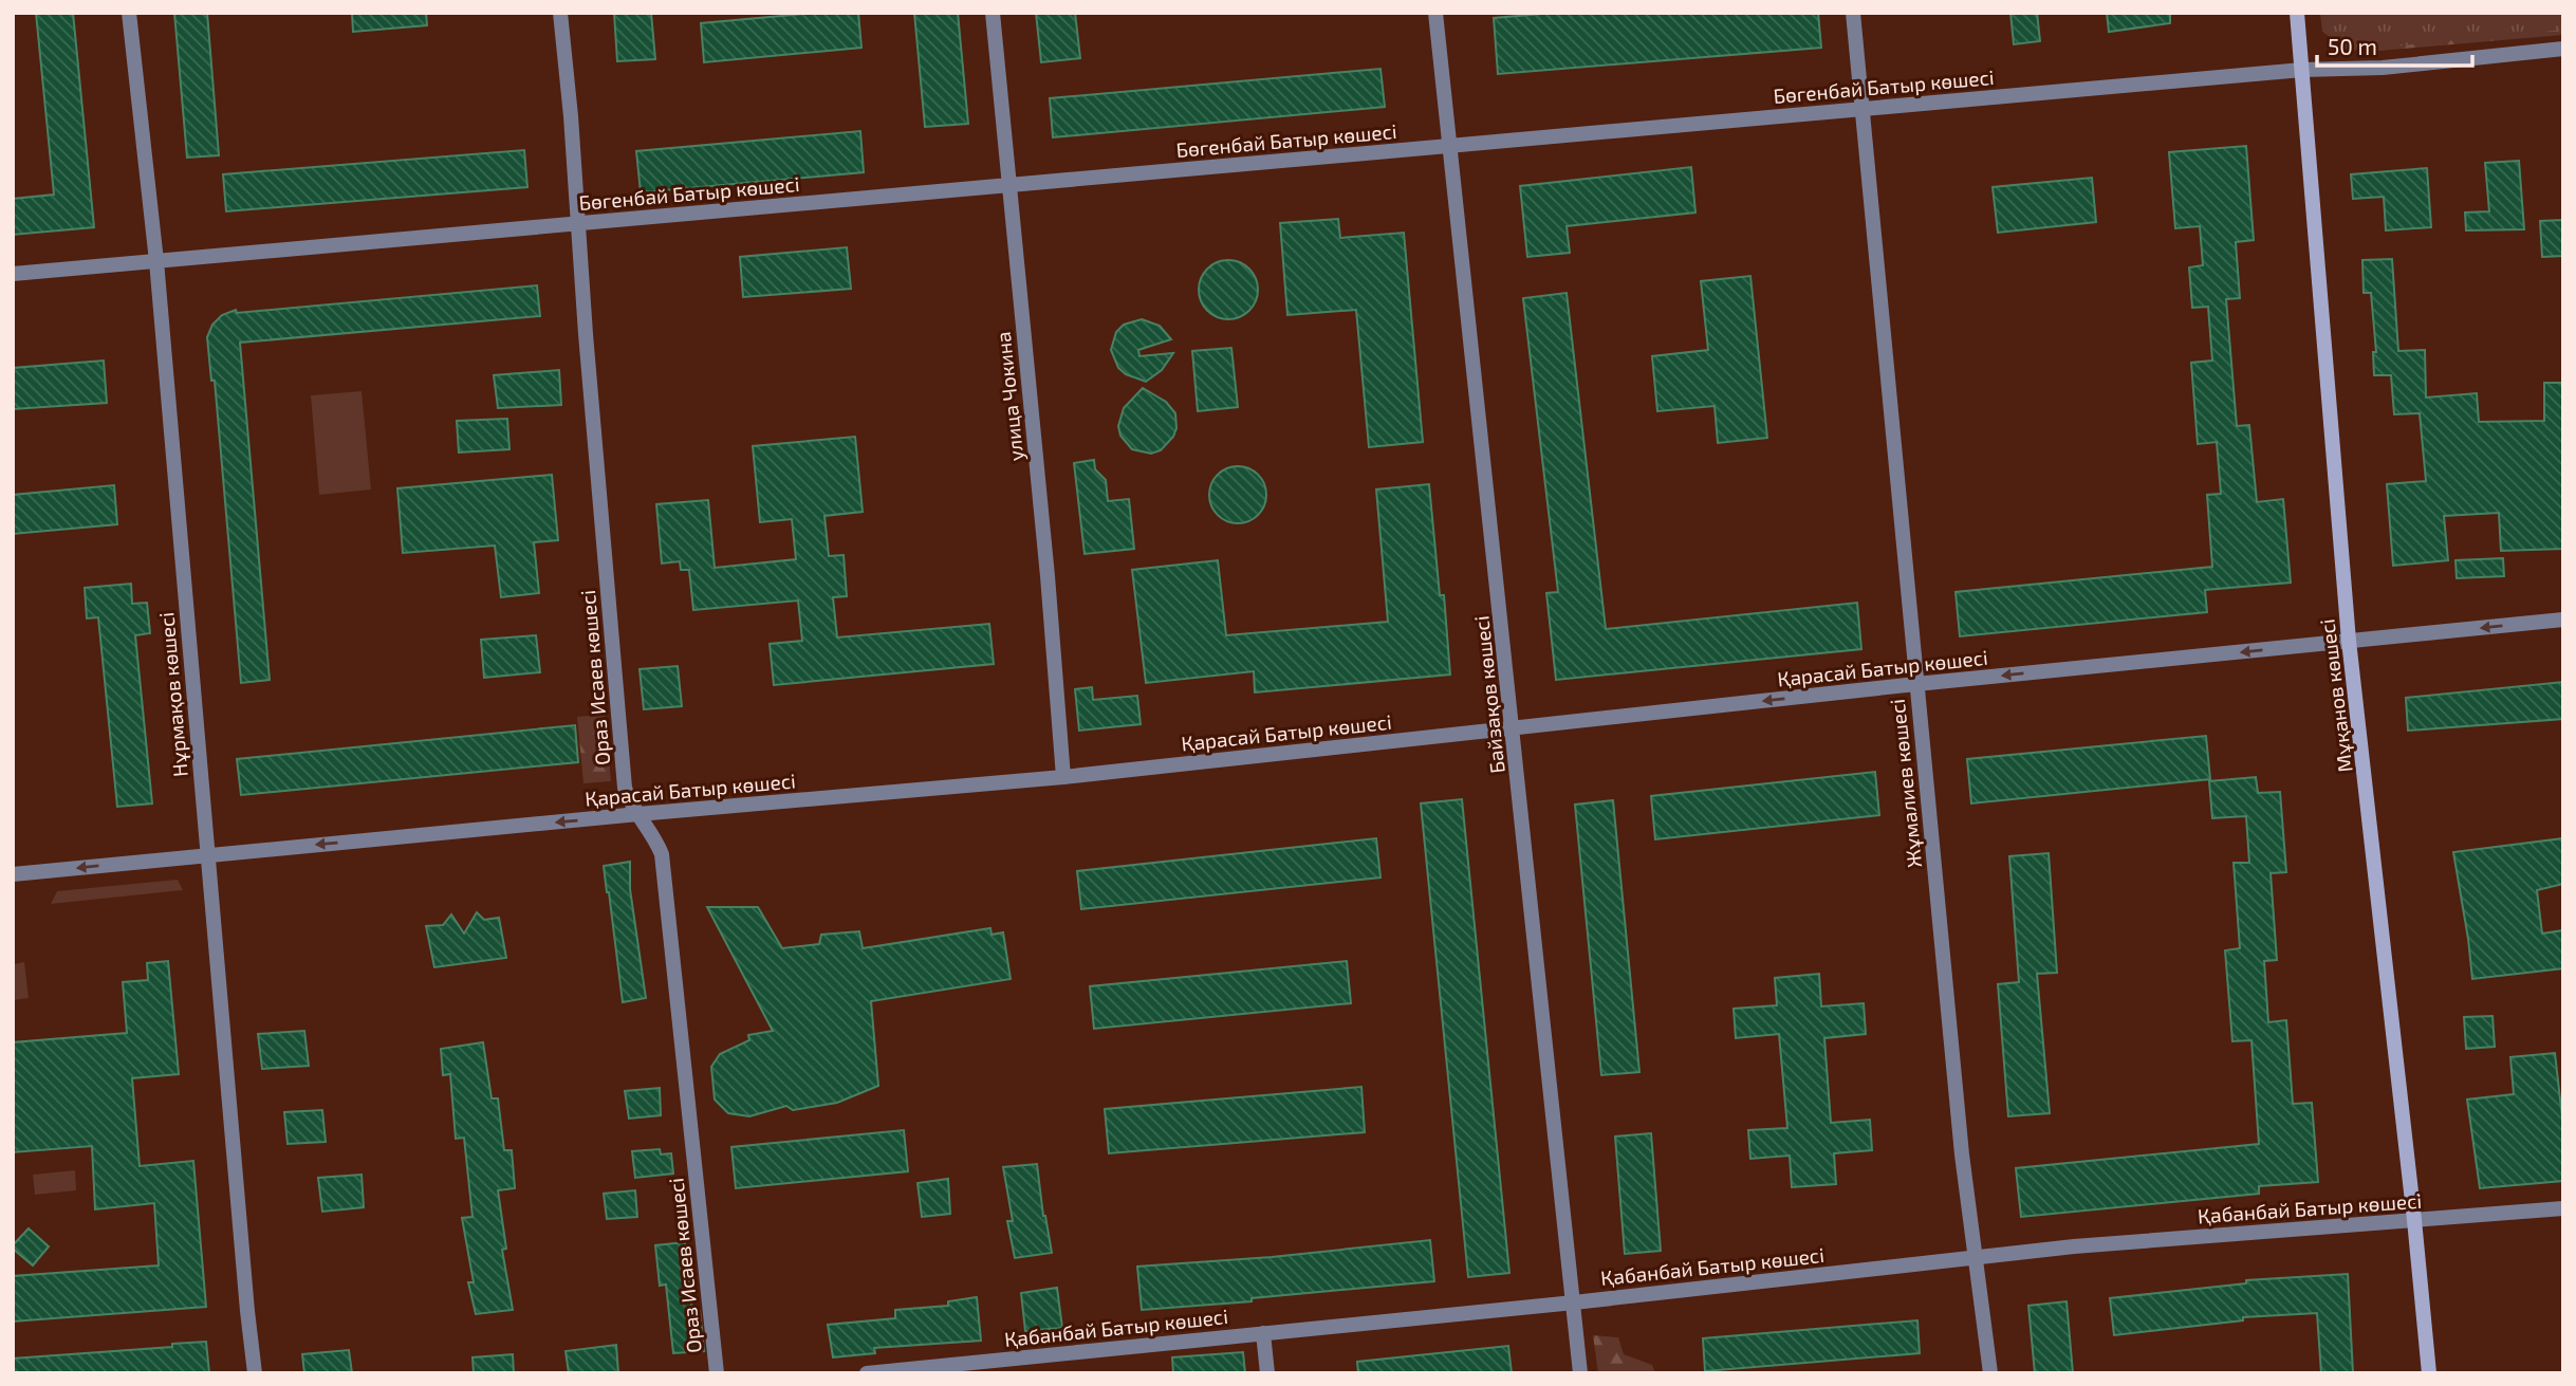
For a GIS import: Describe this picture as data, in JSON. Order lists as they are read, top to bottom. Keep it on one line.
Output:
{"streets":{"main road":["Мұқанов көшесі"],"street":["Бөгенбай Батыр көшесі","улица Чокина","Қарасай Батыр көшесі","Ораз Исаев көшесі","Нұрмақов көшесі","Байзақов көшесі","Жұмалиев көшесі","Қабанбай Батыр көшесі"]},"crossings":[["Бөгенбай Батыр көшесі","улица Чокина"],["Бөгенбай Батыр көшесі","Ораз Исаев көшесі"],["Бөгенбай Батыр көшесі","Нұрмақов көшесі"],["Бөгенбай Батыр көшесі","Байзақов көшесі"],["Бөгенбай Батыр көшесі","Мұқанов көшесі"],["Бөгенбай Батыр көшесі","Жұмалиев көшесі"],["улица Чокина","Қарасай Батыр көшесі"],["Қарасай Батыр көшесі","Ораз Исаев көшесі"],["Қарасай Батыр көшесі","Нұрмақов көшесі"],["Қарасай Батыр көшесі","Байзақов көшесі"],["Қарасай Батыр көшесі","Мұқанов көшесі"],["Қарасай Батыр көшесі","Жұмалиев көшесі"],["Байзақов көшесі","Қабанбай Батыр көшесі"],["Мұқанов көшесі","Қабанбай Батыр көшесі"],["Жұмалиев көшесі","Қабанбай Батыр көшесі"]],"one_way":["Қарасай Батыр көшесі"],"scale_bar":"50 m"}
